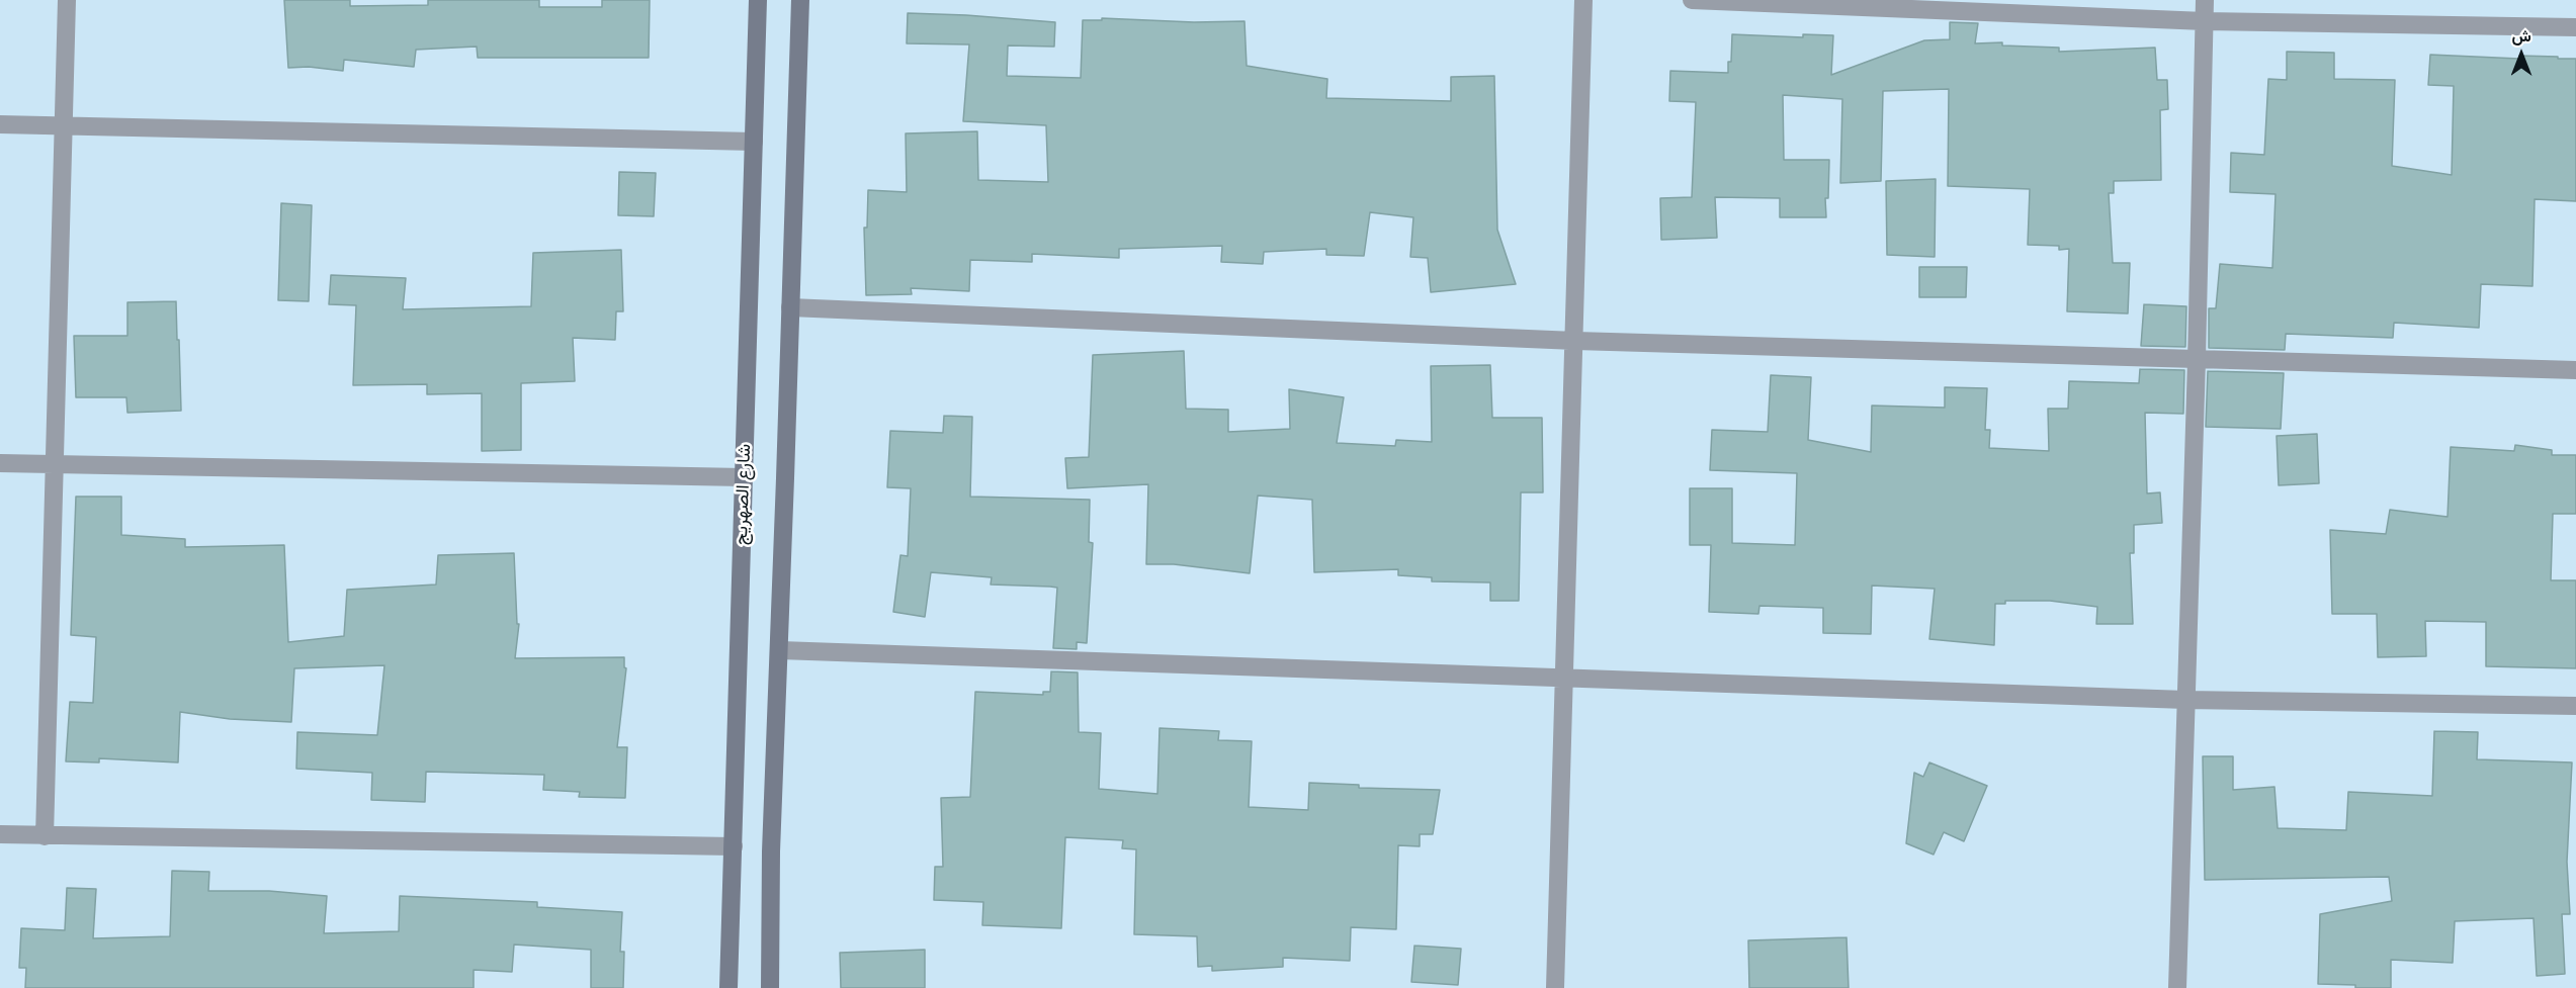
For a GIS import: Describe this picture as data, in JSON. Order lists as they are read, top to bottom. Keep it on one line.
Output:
{"streets":{"main road":["شارع الصهريج"]},"north":"top"}
